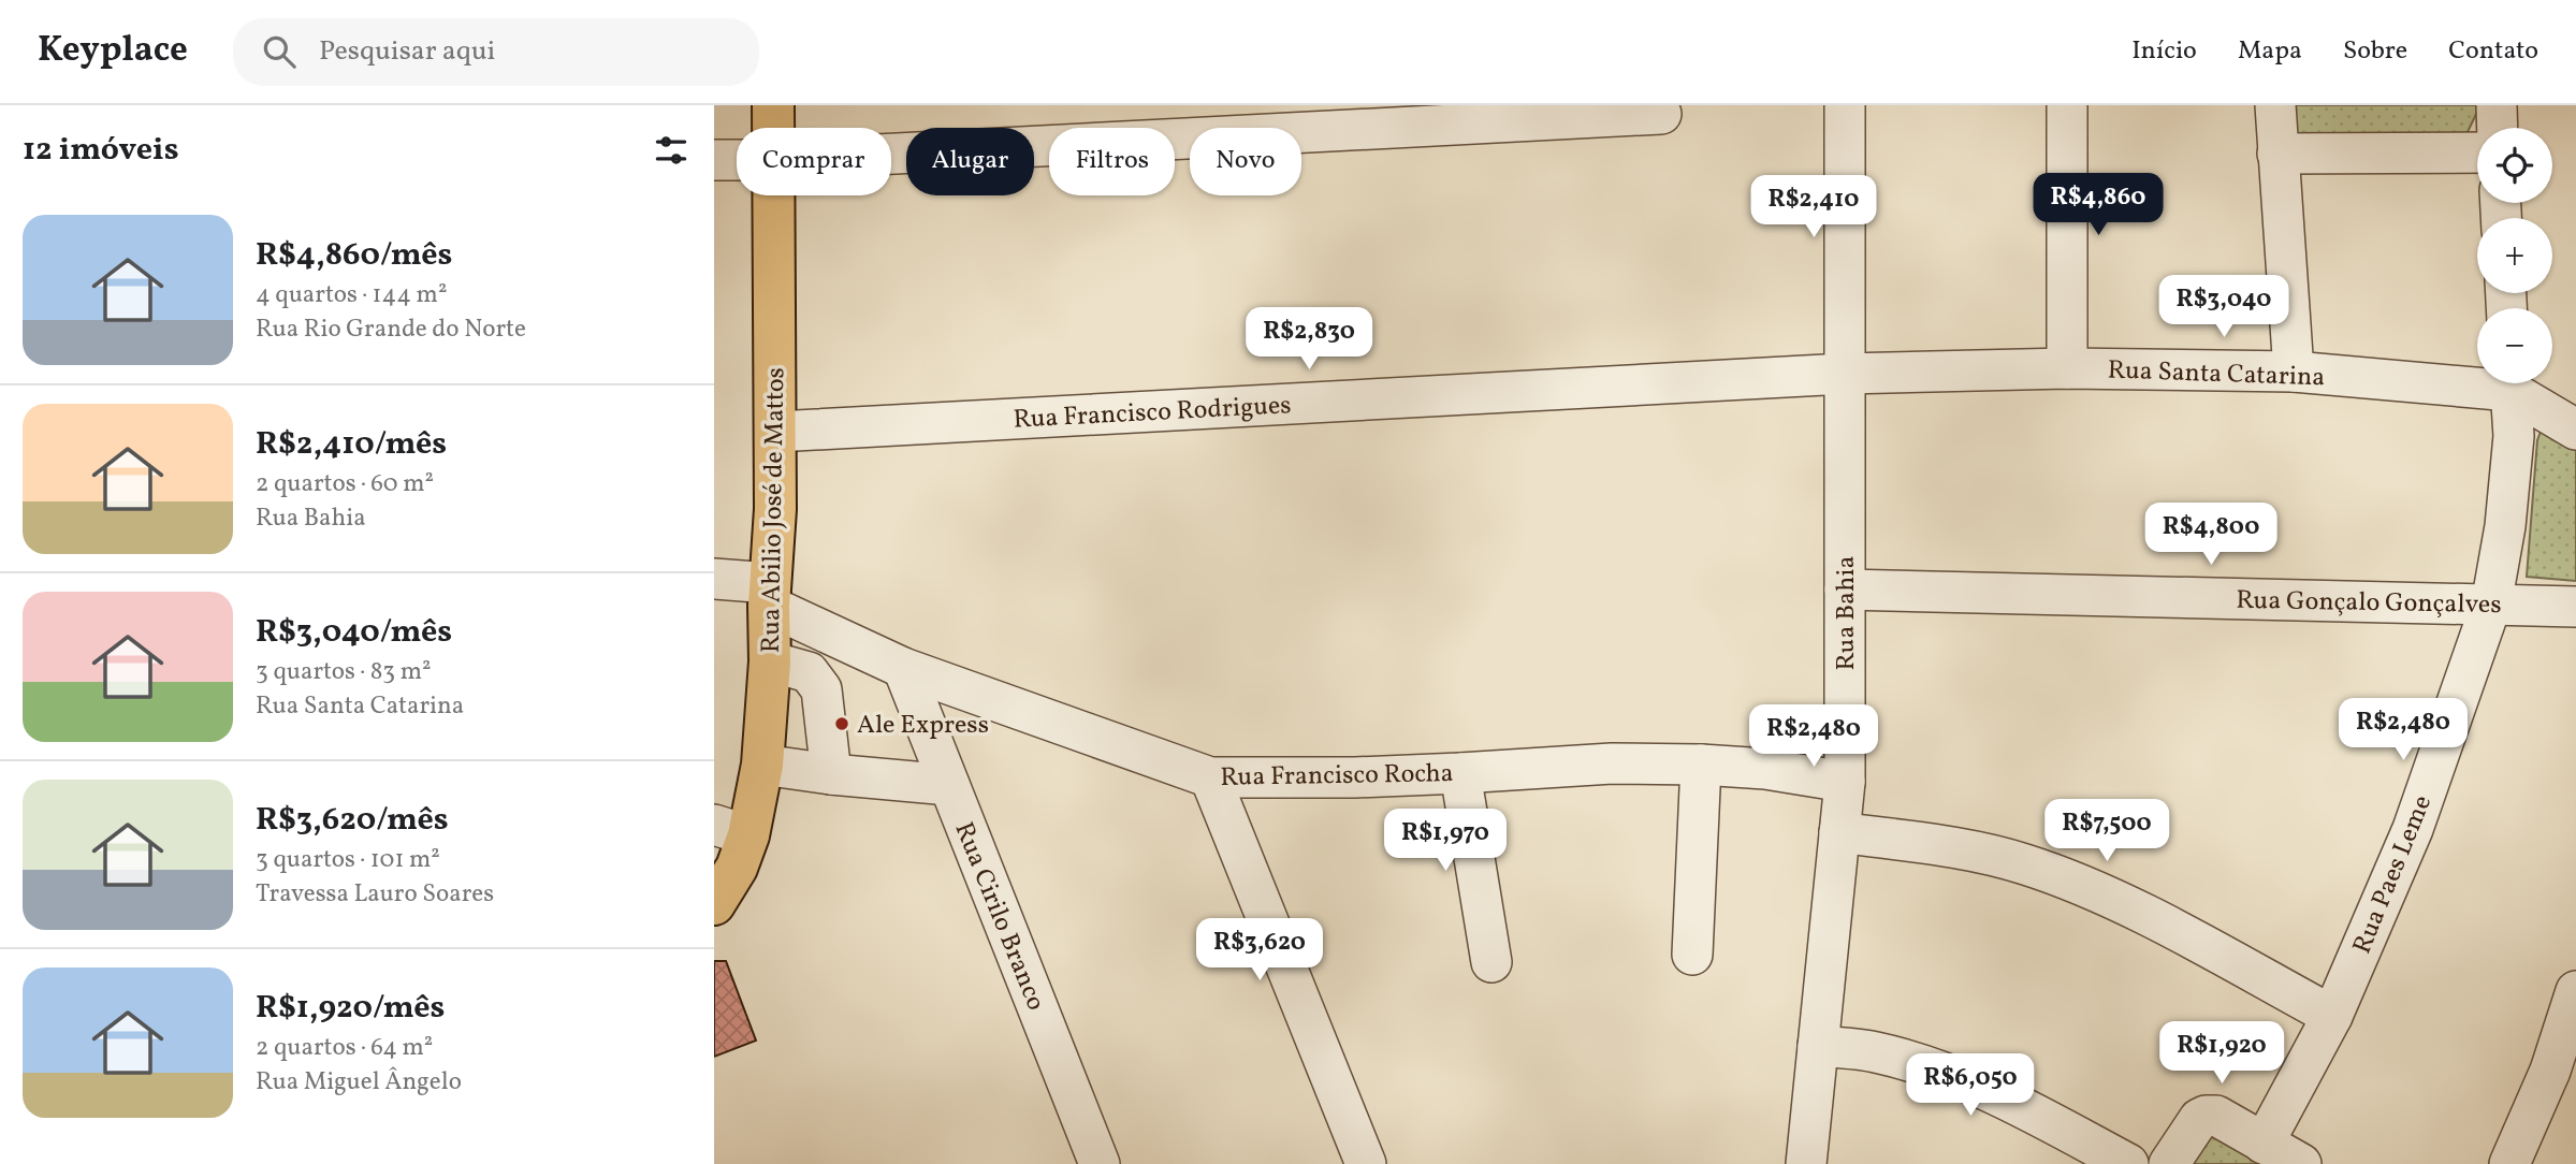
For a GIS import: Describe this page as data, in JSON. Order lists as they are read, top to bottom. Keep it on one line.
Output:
{"streets":{"main road":["Rua Abilio José de Mattos"],"street":["Rua Santa Catarina","Rua Francisco Rodrigues","Rua Gonçalo Gonçalves","Rua Bahia","Rua Francisco Rocha","Rua Paes Leme","Rua Cirilo Branco"]},"crossings":[["Rua Santa Catarina","Rua Francisco Rodrigues"],["Rua Santa Catarina","Rua Bahia"],["Rua Francisco Rodrigues","Rua Abilio José de Mattos"],["Rua Francisco Rodrigues","Rua Bahia"],["Rua Abilio José de Mattos","Rua Francisco Rocha"],["Rua Gonçalo Gonçalves","Rua Bahia"],["Rua Gonçalo Gonçalves","Rua Paes Leme"],["Rua Bahia","Rua Francisco Rocha"],["Rua Francisco Rocha","Rua Cirilo Branco"]],"places":["Ale Express"],"page":{"header":"Keyplace","search":"Pesquisar aqui","nav":["Início","Mapa","Sobre","Contato"],"heading":"12 imóveis","map_buttons":["+","−"],"chip":["Comprar","Alugar","Filtros","Novo"],"price":["R$4,860","R$2,410","R$3,040","R$2,830","R$4,800","R$2,480","R$2,480","R$7,500","R$1,970","R$3,620","R$1,920","R$6,050"],"list":[{"name":"R$4,860/mês","note":"4 quartos · 144 m² · Rua Rio Grande do Norte"},{"name":"R$2,410/mês","note":"2 quartos · 60 m² · Rua Bahia"},{"name":"R$3,040/mês","note":"3 quartos · 83 m² · Rua Santa Catarina"},{"name":"R$3,620/mês","note":"3 quartos · 101 m² · Travessa Lauro Soares"},{"name":"R$1,920/mês","note":"2 quartos · 64 m² · Rua Miguel Ângelo"}]}}
